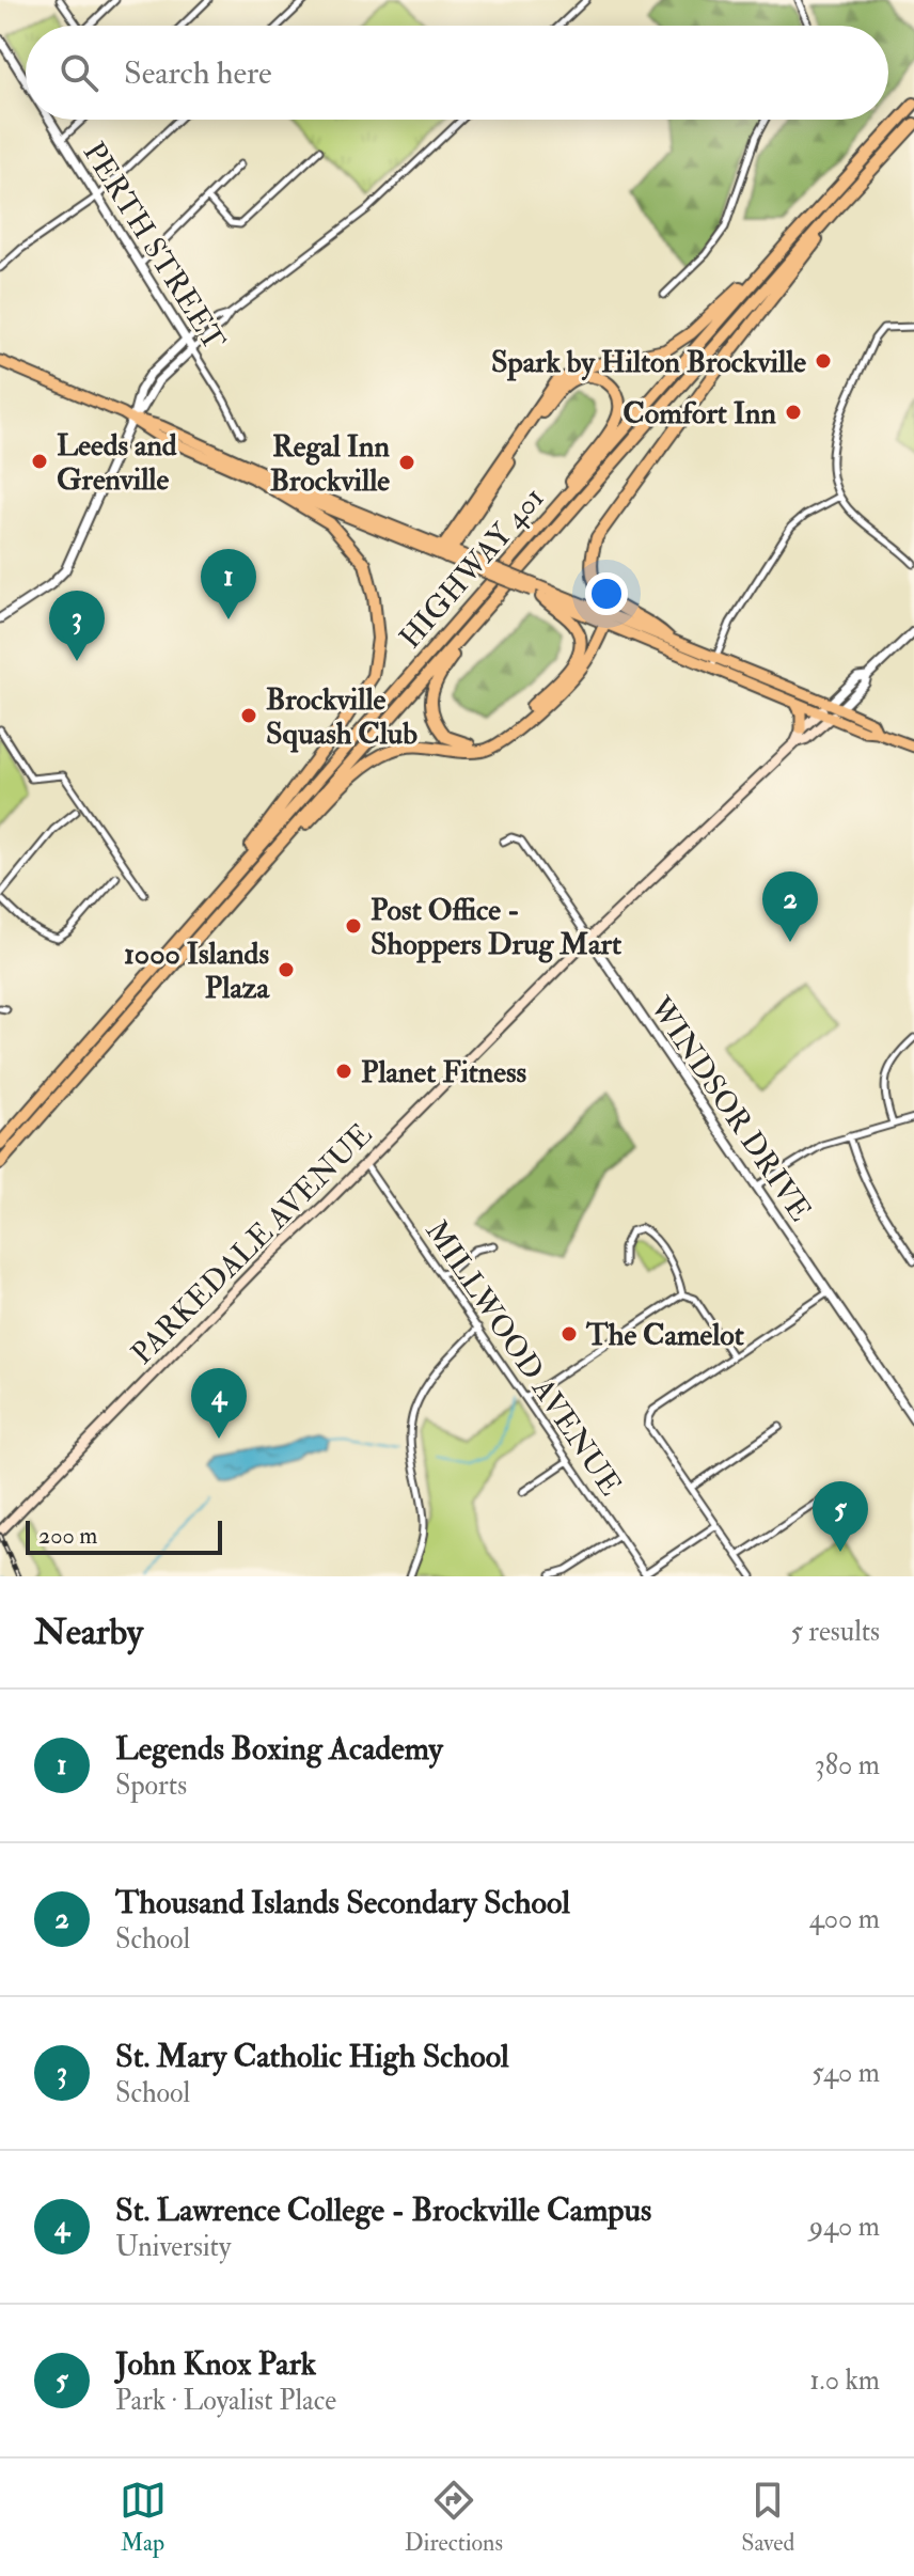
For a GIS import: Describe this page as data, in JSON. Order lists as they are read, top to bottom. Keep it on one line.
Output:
{"streets":{"highway":["HIGHWAY 401"],"main road":["PARKEDALE AVENUE"],"street":["PERTH STREET","WINDSOR DRIVE","MILLWOOD AVENUE"]},"crossings":[["WINDSOR DRIVE","PARKEDALE AVENUE"],["PARKEDALE AVENUE","MILLWOOD AVENUE"]],"places":["Spark by Hilton Brockville","Comfort Inn","Leeds and Grenville","Regal Inn Brockville","Brockville Squash Club","Post Office - Shoppers Drug Mart","1000 Islands Plaza","Planet Fitness","The Camelot"],"scale_bar":"200 m","page":{"search":"Search here","pins":["1","3","2","4","5"],"scale":"200 m","heading":["Nearby","5 results"],"list":[{"mark":"1","name":"Legends Boxing Academy","note":"Sports","value":"380 m"},{"mark":"2","name":"Thousand Islands Secondary School","note":"School","value":"400 m"},{"mark":"3","name":"St. Mary Catholic High School","note":"School","value":"540 m"},{"mark":"4","name":"St. Lawrence College - Brockville Campus","note":"University","value":"940 m"},{"mark":"5","name":"John Knox Park","note":"Park · Loyalist Place","value":"1.0 km"}],"nav":["Map","Directions","Saved"]}}
